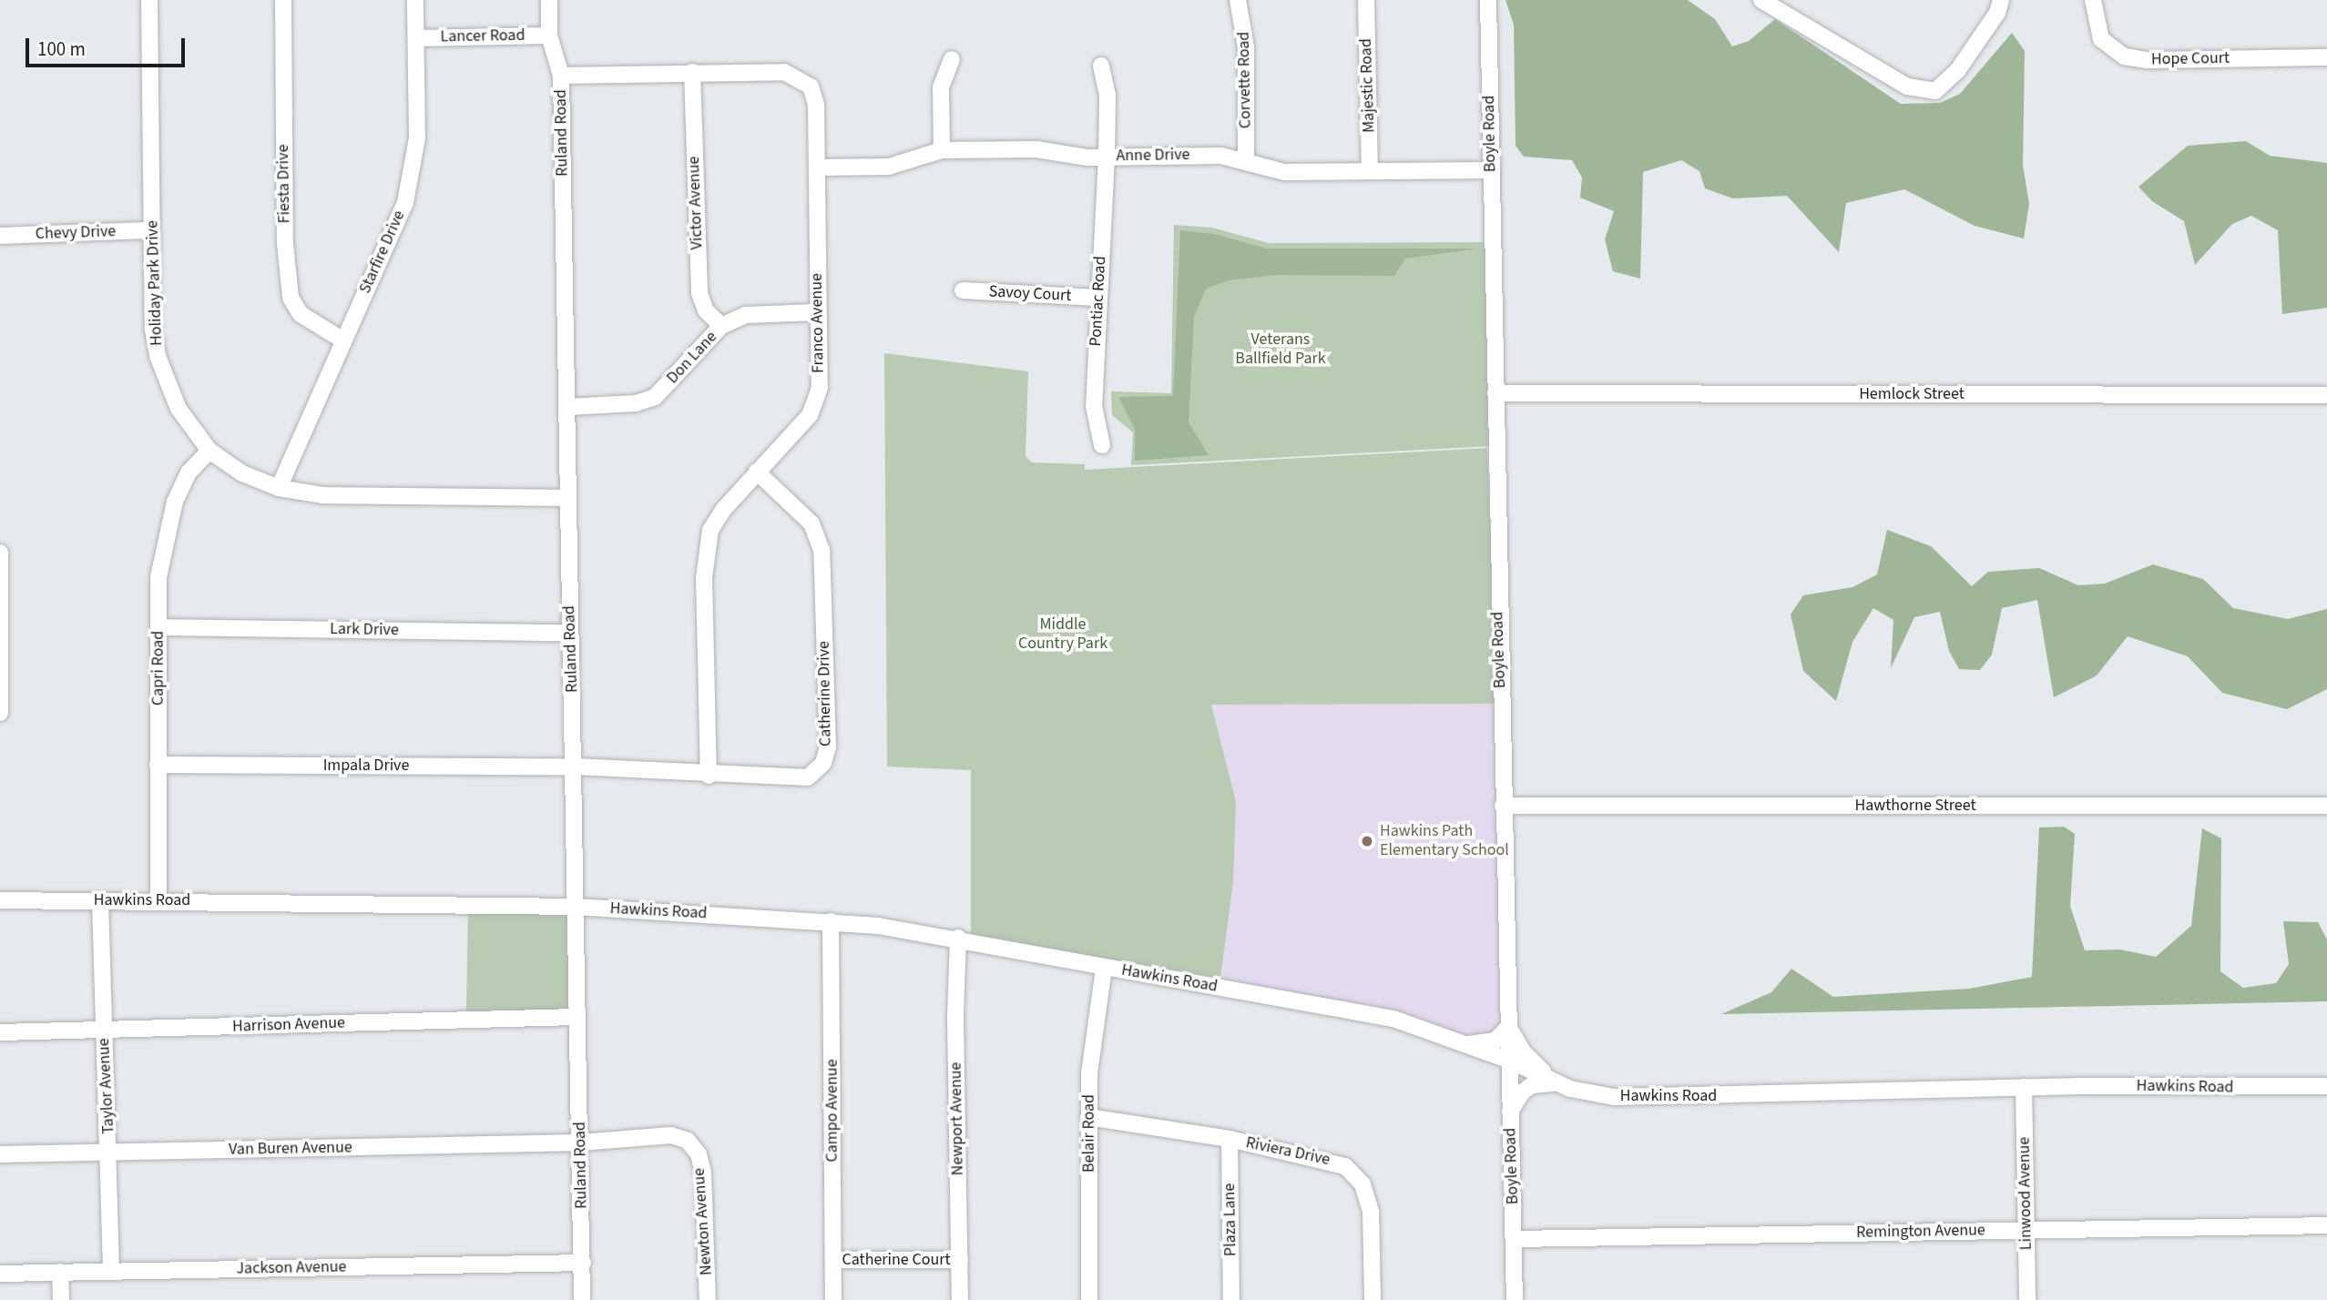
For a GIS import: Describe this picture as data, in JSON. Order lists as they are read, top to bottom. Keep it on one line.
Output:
{"streets":{"street":["Lancer Road","Hope Court","Corvette Road","Majestic Road","Ruland Road","Boyle Road","Anne Drive","Fiesta Drive","Victor Avenue","Chevy Drive","Starfire Drive","Holiday Park Drive","Savoy Court","Pontiac Road","Franco Avenue","Don Lane","Hemlock Street","Lark Drive","Capri Road","Catherine Drive","Impala Drive","Hawthorne Street","Hawkins Road","Harrison Avenue","Taylor Avenue","Campo Avenue","Newport Avenue","Belair Road","Van Buren Avenue","Riviera Drive","Linwood Avenue","Plaza Lane","Newton Avenue","Remington Avenue","Catherine Court","Jackson Avenue"]},"crossings":[["Lancer Road","Ruland Road"],["Lancer Road","Starfire Drive"],["Corvette Road","Anne Drive"],["Majestic Road","Anne Drive"],["Ruland Road","Holiday Park Drive"],["Ruland Road","Franco Avenue"],["Ruland Road","Don Lane"],["Ruland Road","Lark Drive"],["Ruland Road","Catherine Drive"],["Ruland Road","Impala Drive"],["Ruland Road","Hawkins Road"],["Ruland Road","Harrison Avenue"],["Ruland Road","Van Buren Avenue"],["Ruland Road","Newton Avenue"],["Ruland Road","Jackson Avenue"],["Boyle Road","Anne Drive"],["Boyle Road","Hemlock Street"],["Boyle Road","Hawthorne Street"],["Boyle Road","Hawkins Road"],["Boyle Road","Remington Avenue"],["Anne Drive","Pontiac Road"],["Anne Drive","Franco Avenue"],["Fiesta Drive","Starfire Drive"],["Victor Avenue","Franco Avenue"],["Victor Avenue","Don Lane"],["Chevy Drive","Holiday Park Drive"],["Starfire Drive","Holiday Park Drive"],["Holiday Park Drive","Capri Road"],["Savoy Court","Pontiac Road"],["Franco Avenue","Don Lane"],["Franco Avenue","Catherine Drive"],["Lark Drive","Capri Road"],["Capri Road","Impala Drive"],["Capri Road","Hawkins Road"],["Catherine Drive","Impala Drive"],["Hawkins Road","Taylor Avenue"],["Hawkins Road","Campo Avenue"],["Hawkins Road","Newport Avenue"],["Hawkins Road","Belair Road"],["Hawkins Road","Linwood Avenue"],["Harrison Avenue","Taylor Avenue"],["Taylor Avenue","Van Buren Avenue"],["Taylor Avenue","Jackson Avenue"],["Campo Avenue","Catherine Court"],["Newport Avenue","Catherine Court"],["Belair Road","Riviera Drive"],["Van Buren Avenue","Newton Avenue"],["Riviera Drive","Plaza Lane"],["Linwood Avenue","Remington Avenue"]],"parks":["Veterans Ballfield Park","Middle Country Park"],"places":["Hawkins Path Elementary School"],"scale_bar":"100 m"}
